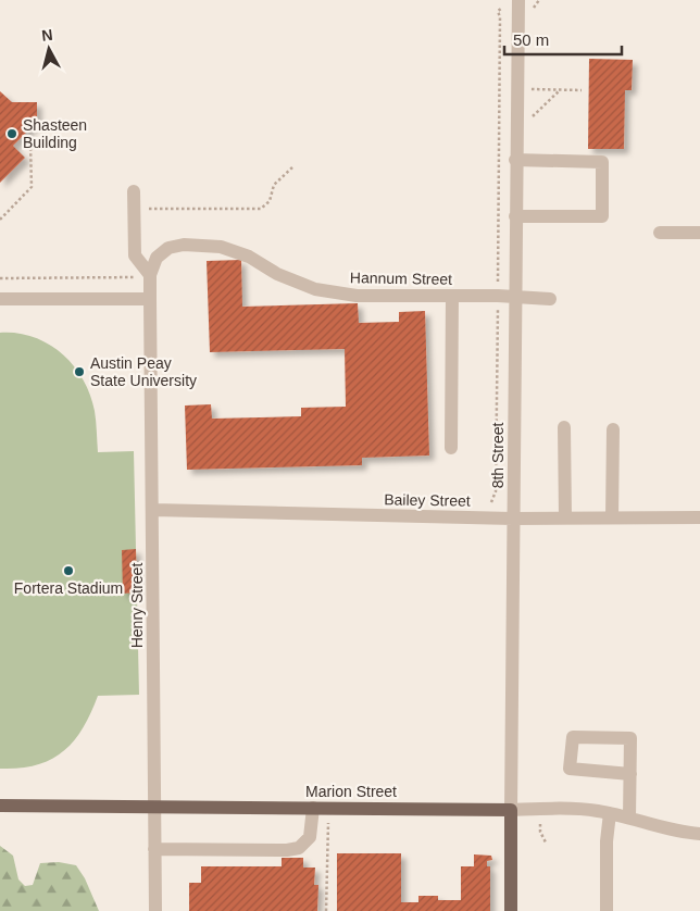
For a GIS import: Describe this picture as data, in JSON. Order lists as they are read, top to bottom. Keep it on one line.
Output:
{"streets":{"main road":["8th Street","Marion Street"],"street":["Hannum Street","Bailey Street","Henry Street"]},"crossings":[["Hannum Street","8th Street"],["Hannum Street","Henry Street"],["8th Street","Bailey Street"],["8th Street","Marion Street"],["Bailey Street","Henry Street"],["Henry Street","Marion Street"]],"places":["Shasteen Building","Austin Peay State University","Fortera Stadium"],"scale_bar":"50 m","north":"top"}
